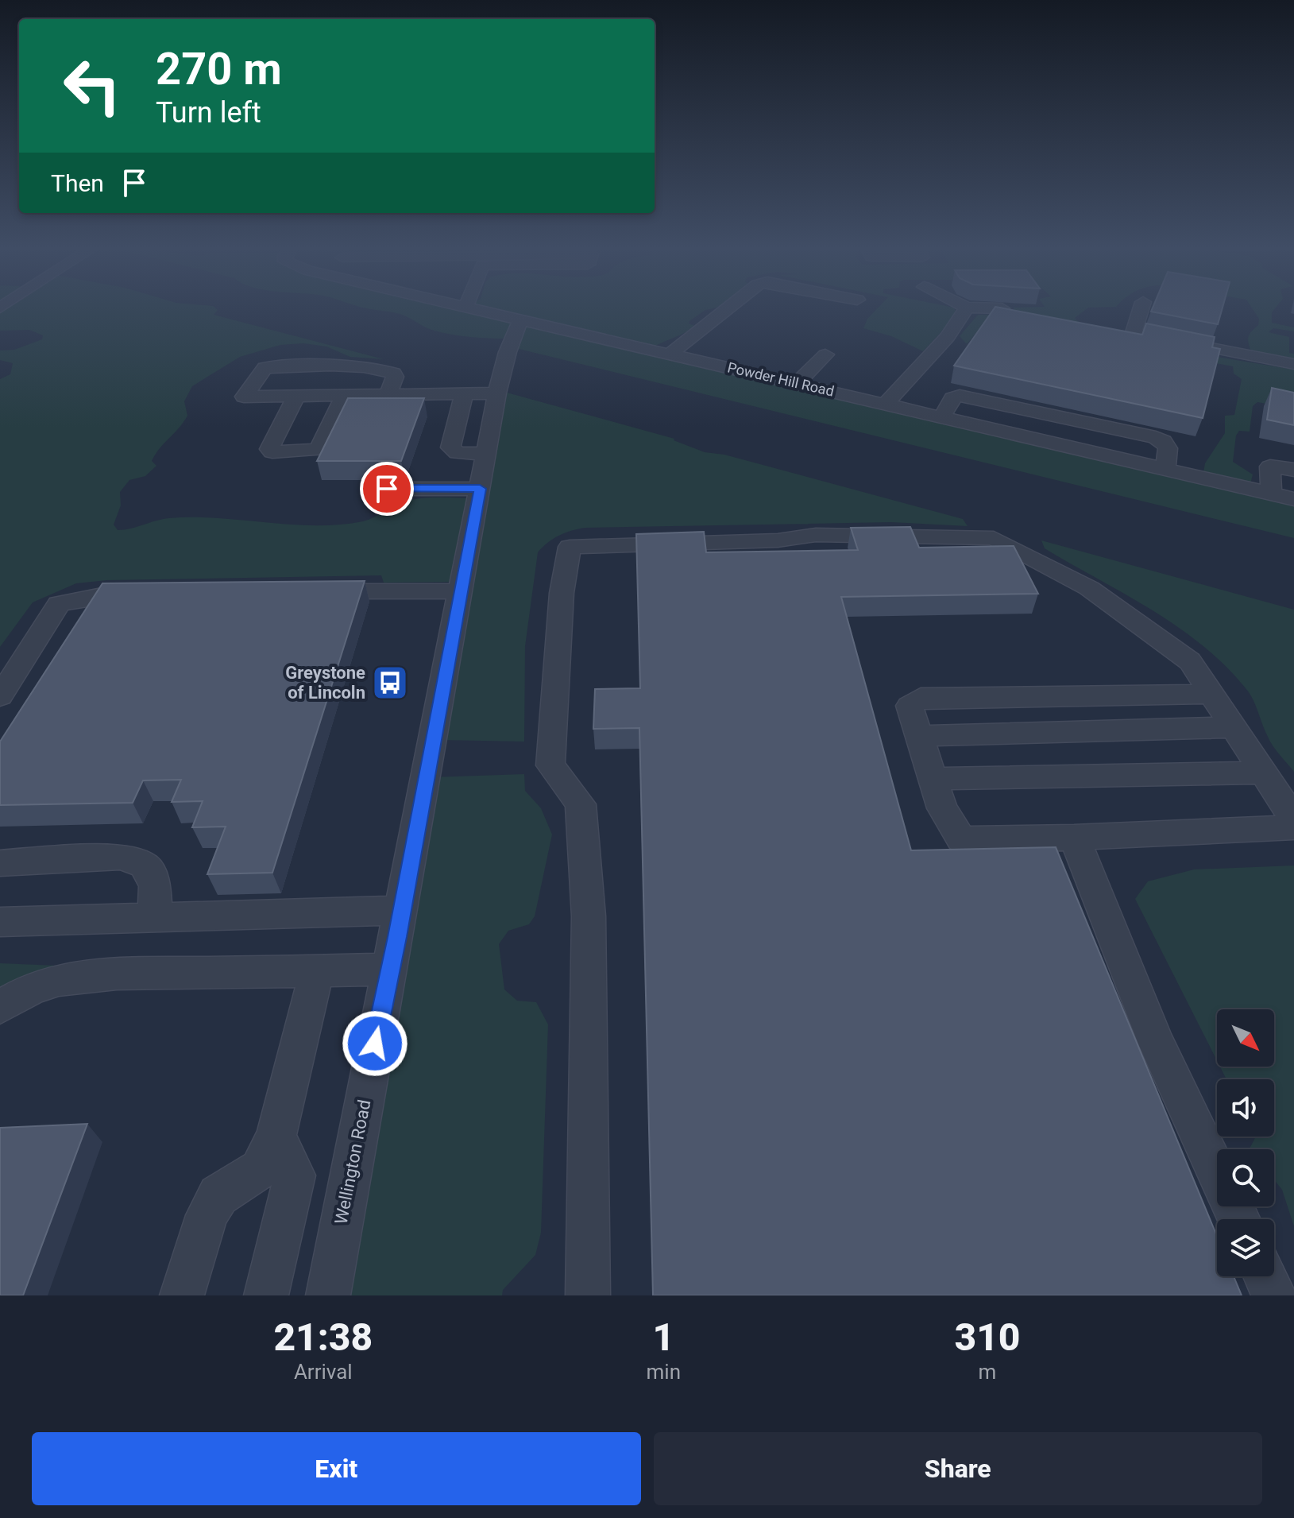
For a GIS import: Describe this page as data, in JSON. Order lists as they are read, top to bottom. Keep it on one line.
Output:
{"streets":{"street":["Powder Hill Road","Wellington Road"]},"crossings":[["Powder Hill Road","Wellington Road"]],"places":{"bus stop":["Greystone of Lincoln"]},"north":"bottom right","page":{"turn":["270 m","Turn left"],"then":"Then","eta":["21:38","Arrival","1","min","310","m"],"buttons":["Exit","Share"]}}
